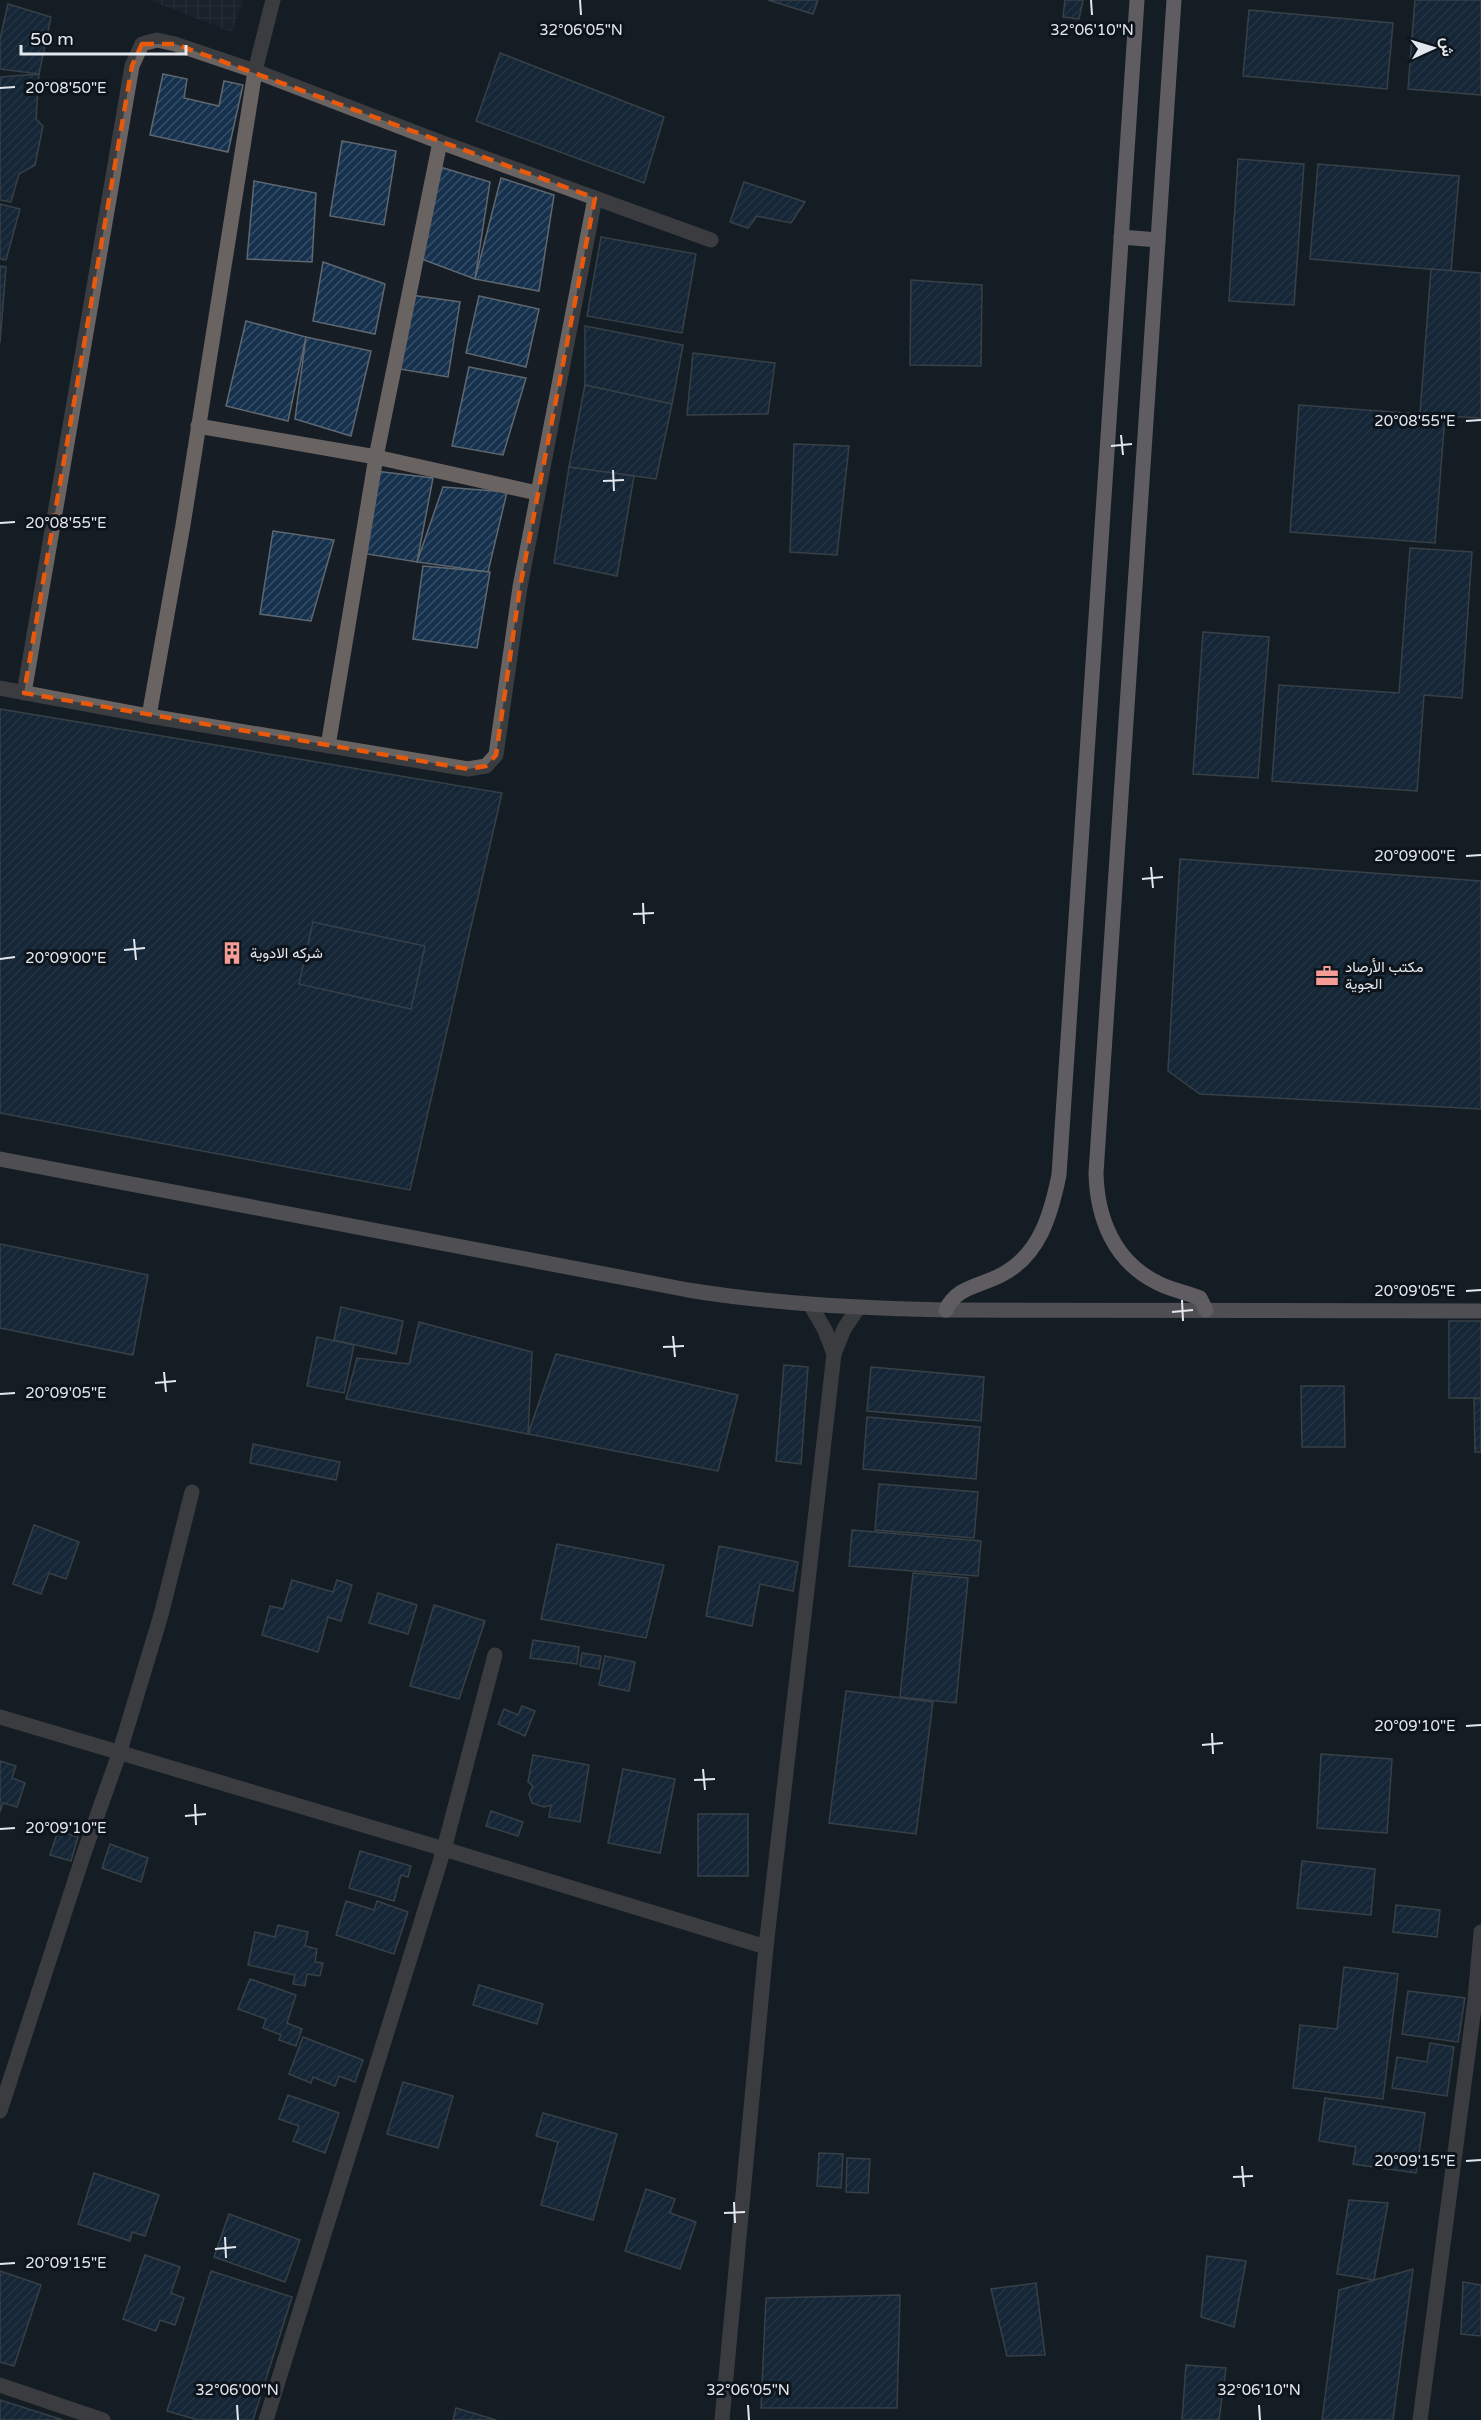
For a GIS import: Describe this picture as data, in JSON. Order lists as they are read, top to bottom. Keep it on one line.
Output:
{"places":{"building":["شركه الادوية"],"office":["مكتب الأرصاد الجوية"]},"scale_bar":"50 m","north":"right","coordinates":["32°06'05\"N","32°06'10\"N","20°08'50\"E","20°08'55\"E","20°09'00\"E","20°09'05\"E","20°09'10\"E","20°09'15\"E","32°06'00\"N"]}
